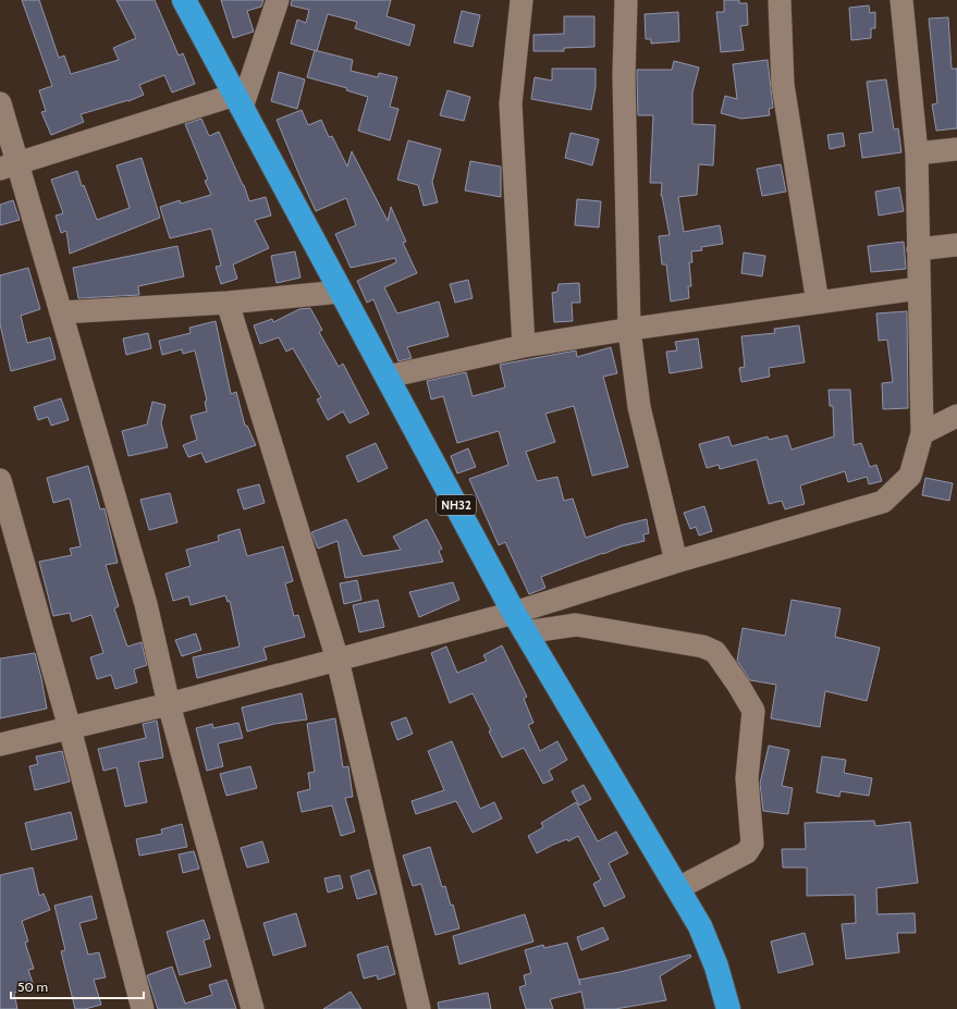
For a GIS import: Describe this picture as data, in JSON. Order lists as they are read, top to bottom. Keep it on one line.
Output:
{"streets":{"highway":["NH32"]},"scale_bar":"50 m"}
